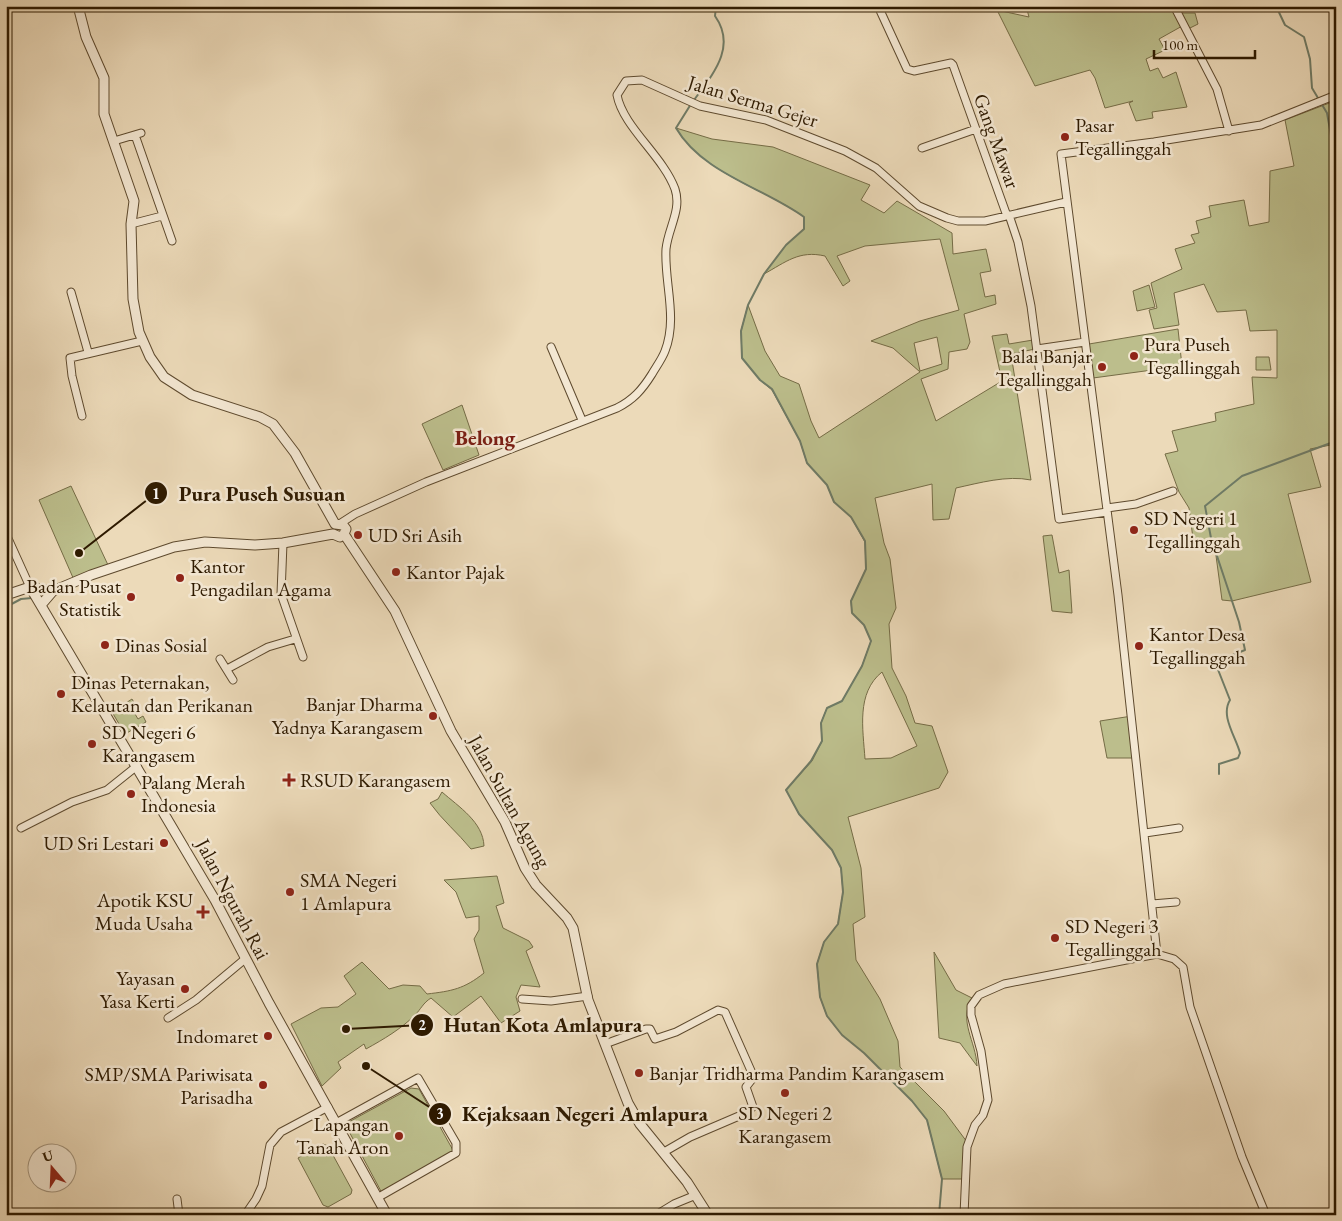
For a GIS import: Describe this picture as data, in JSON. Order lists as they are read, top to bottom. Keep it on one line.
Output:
{"streets":{"street":["Jalan Serma Gejer","Gang Mawar","Jalan Sultan Agung","Jalan Ngurah Rai"]},"crossings":[["Jalan Serma Gejer","Gang Mawar"],["Jalan Serma Gejer","Jalan Sultan Agung"]],"districts":["Belong"],"places":{"other":["Pasar Tegallinggah","Pura Puseh Tegallinggah","Balai Banjar Tegallinggah","SD Negeri 1 Tegallinggah","UD Sri Asih","Pura Puseh Susuan","Kantor Pajak","Kantor Pengadilan Agama","Badan Pusat Statistik","Dinas Sosial","Kantor Desa Tegallinggah","Dinas Peternakan, Kelautan dan Perikanan","Banjar Dharma Yadnya Karangasem","SD Negeri 6 Karangasem","Palang Merah Indonesia","UD Sri Lestari","SMA Negeri 1 Amlapura","SD Negeri 3 Tegallinggah","Yayasan Yasa Kerti","Hutan Kota Amlapura","Indomaret","Kejaksaan Negeri Amlapura","Banjar Tridharma Pandim Karangasem","SMP/SMA Pariwisata Parisadha","SD Negeri 2 Karangasem","Lapangan Tanah Aron"],"health":["RSUD Karangasem","Apotik KSU Muda Usaha"]},"scale_bar":"100 m","north":"top"}
